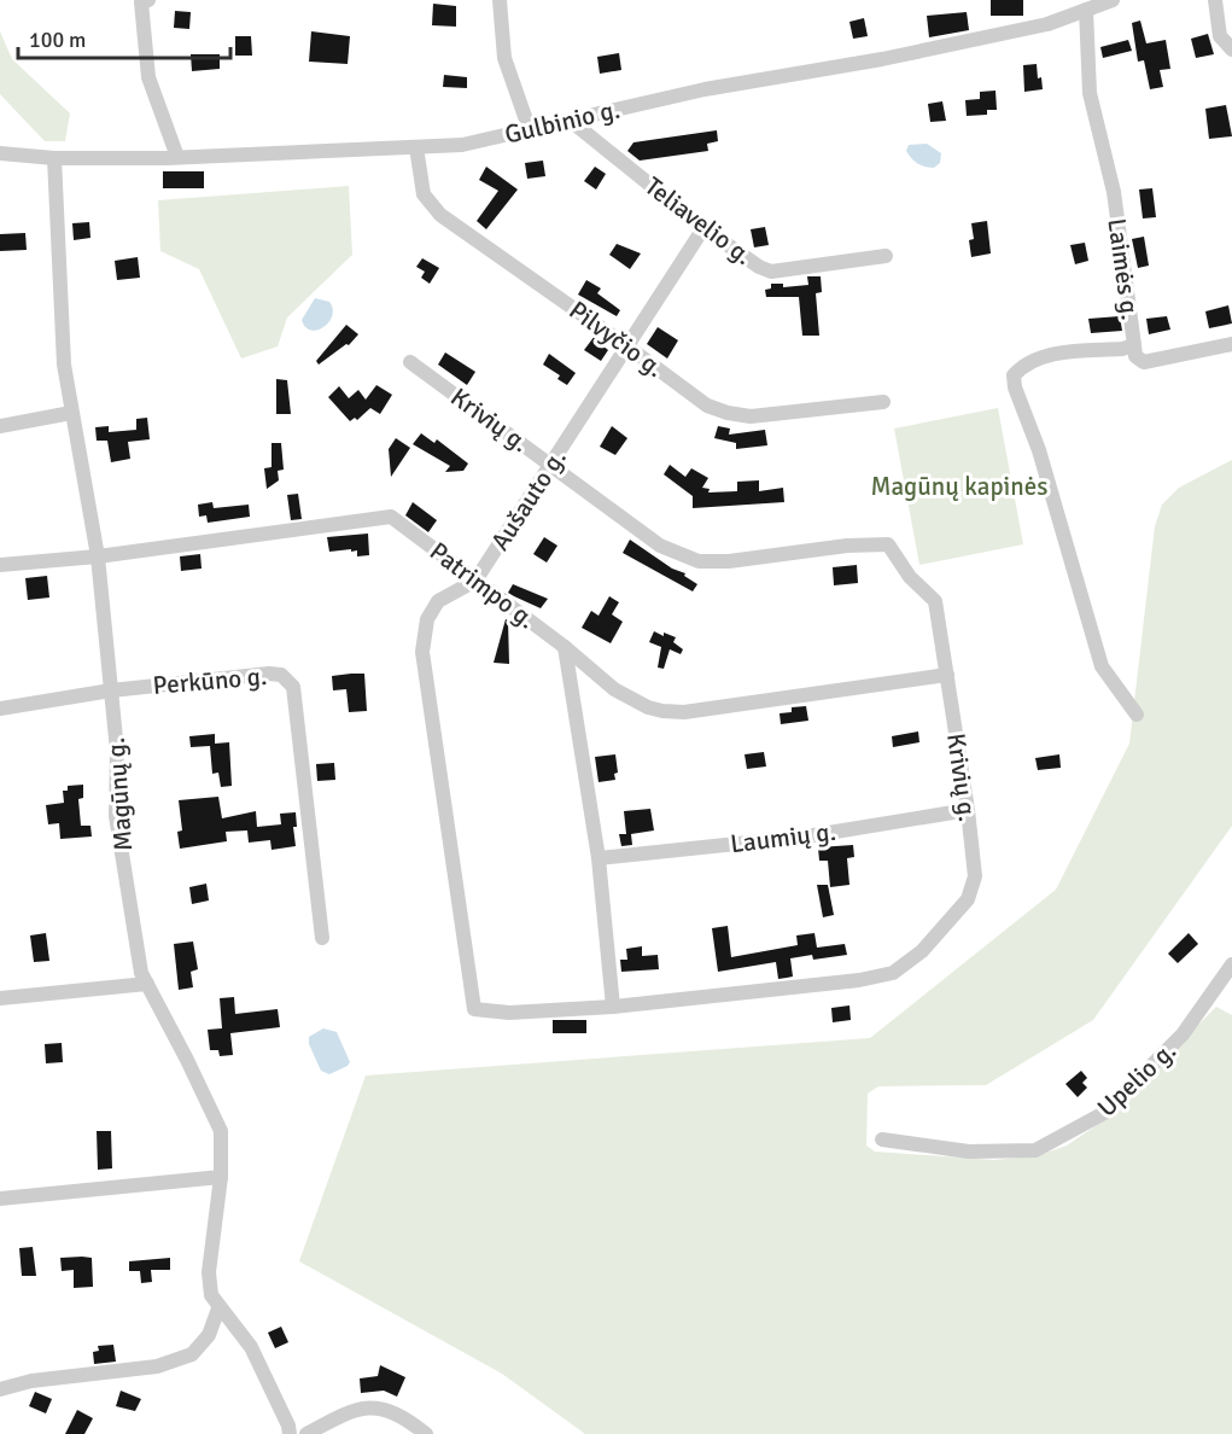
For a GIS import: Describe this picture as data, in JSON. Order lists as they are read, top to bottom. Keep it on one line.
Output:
{"streets":{"street":["Gulbinio g.","Teliavelio g.","Laimės g.","Pilvyčio g.","Krivių g.","Aušauto g.","Patrimpo g.","Perkūno g.","Magūnų g.","Laumių g.","Upelio g."]},"crossings":[["Gulbinio g.","Teliavelio g."],["Gulbinio g.","Laimės g."],["Gulbinio g.","Pilvyčio g."],["Gulbinio g.","Magūnų g."],["Teliavelio g.","Aušauto g."],["Pilvyčio g.","Aušauto g."],["Krivių g.","Aušauto g."],["Krivių g.","Patrimpo g."],["Krivių g.","Laumių g."],["Aušauto g.","Patrimpo g."],["Patrimpo g.","Magūnų g."],["Perkūno g.","Magūnų g."]],"parks":["Magūnų kapinės"],"scale_bar":"100 m"}
